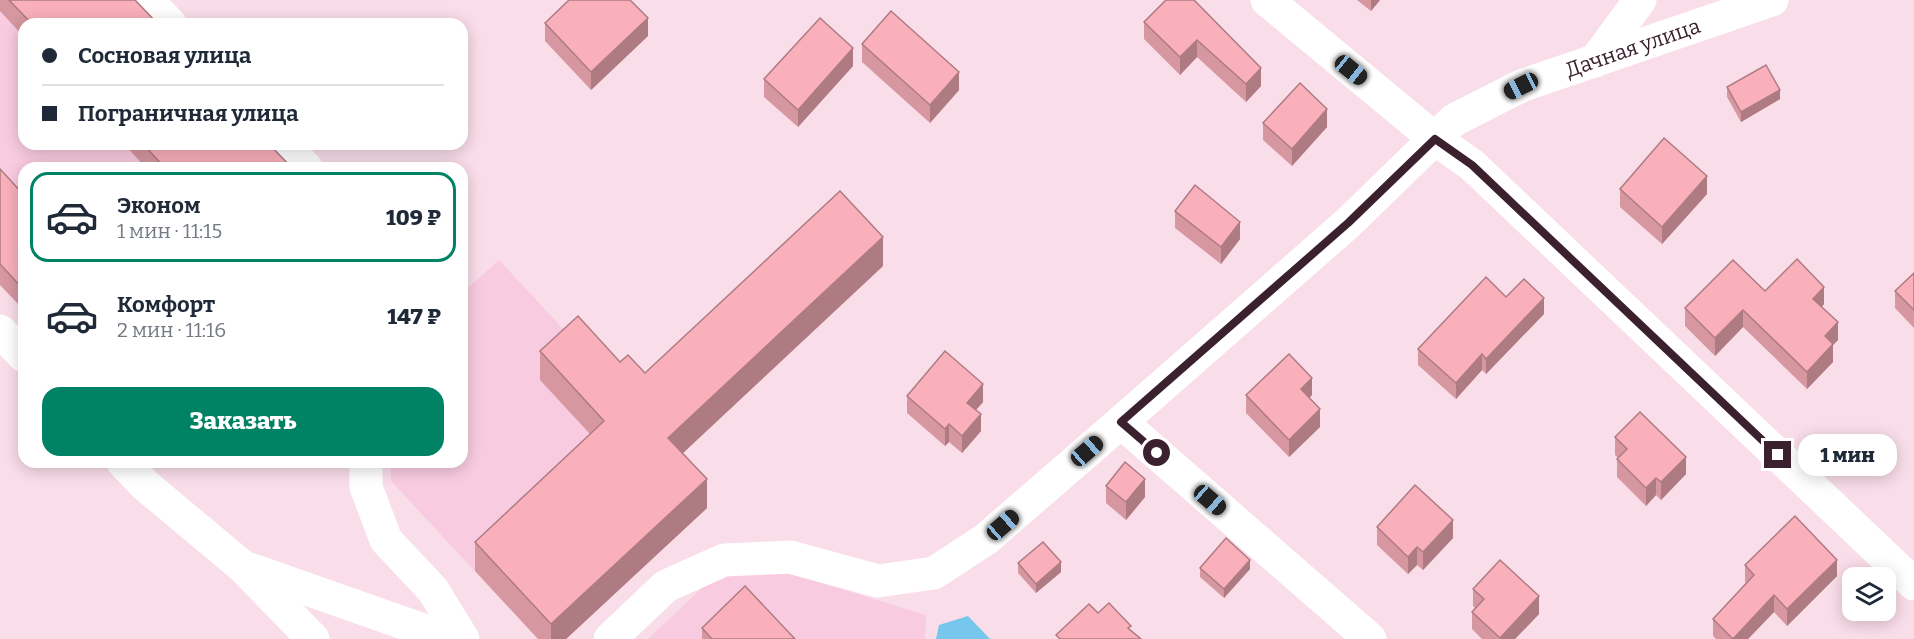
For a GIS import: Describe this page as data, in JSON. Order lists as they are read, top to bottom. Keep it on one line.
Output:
{"streets":{"street":["Дачная улица"]},"page":{"banner":["Сосновая улица","Пограничная улица"],"list":[{"name":"Эконом","note":"1 мин · 11:15","value":"109 ₽"},{"name":"Комфорт","note":"2 мин · 11:16","value":"147 ₽"}],"buttons":"Заказать","bubble":"1 мин"}}
